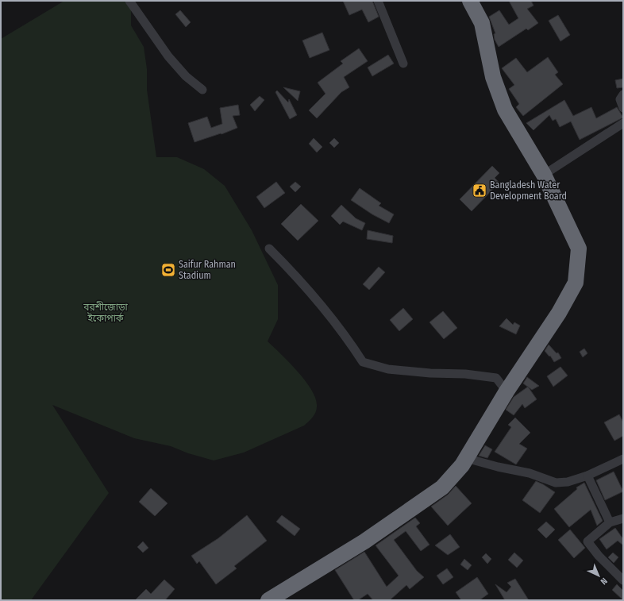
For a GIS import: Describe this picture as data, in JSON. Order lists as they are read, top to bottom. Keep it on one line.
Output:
{"parks":["বরশীজোড়া ইকোপার্ক"],"places":{"public building":["Bangladesh Water Development Board"],"sports":["Saifur Rahman Stadium"]},"north":"bottom right"}
